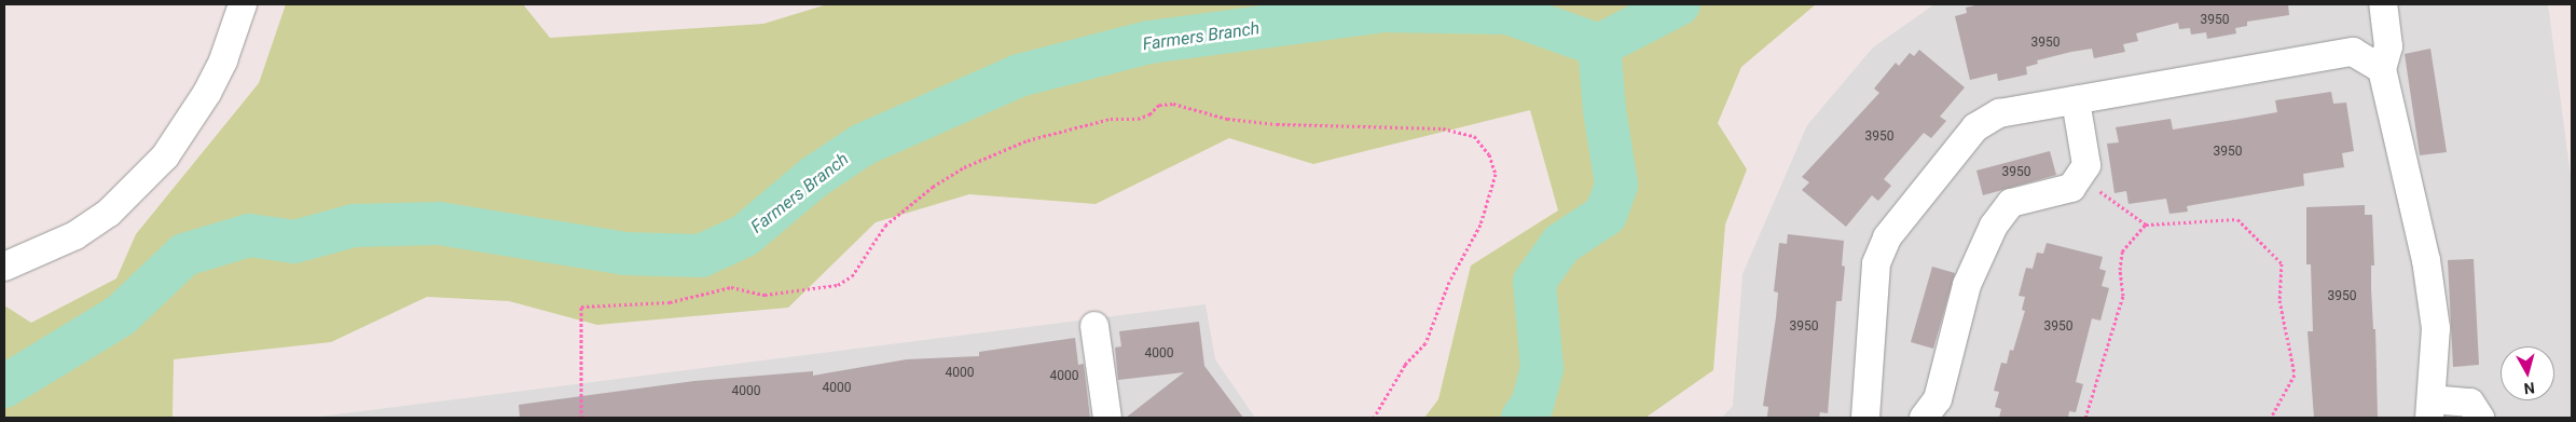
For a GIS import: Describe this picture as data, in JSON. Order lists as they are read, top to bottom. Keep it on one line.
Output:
{"water":["Farmers Branch"],"house_numbers":["3950","3950","3950","3950","3950","3950","3950","3950","4000","4000","4000","4000","4000"],"north":"bottom"}
